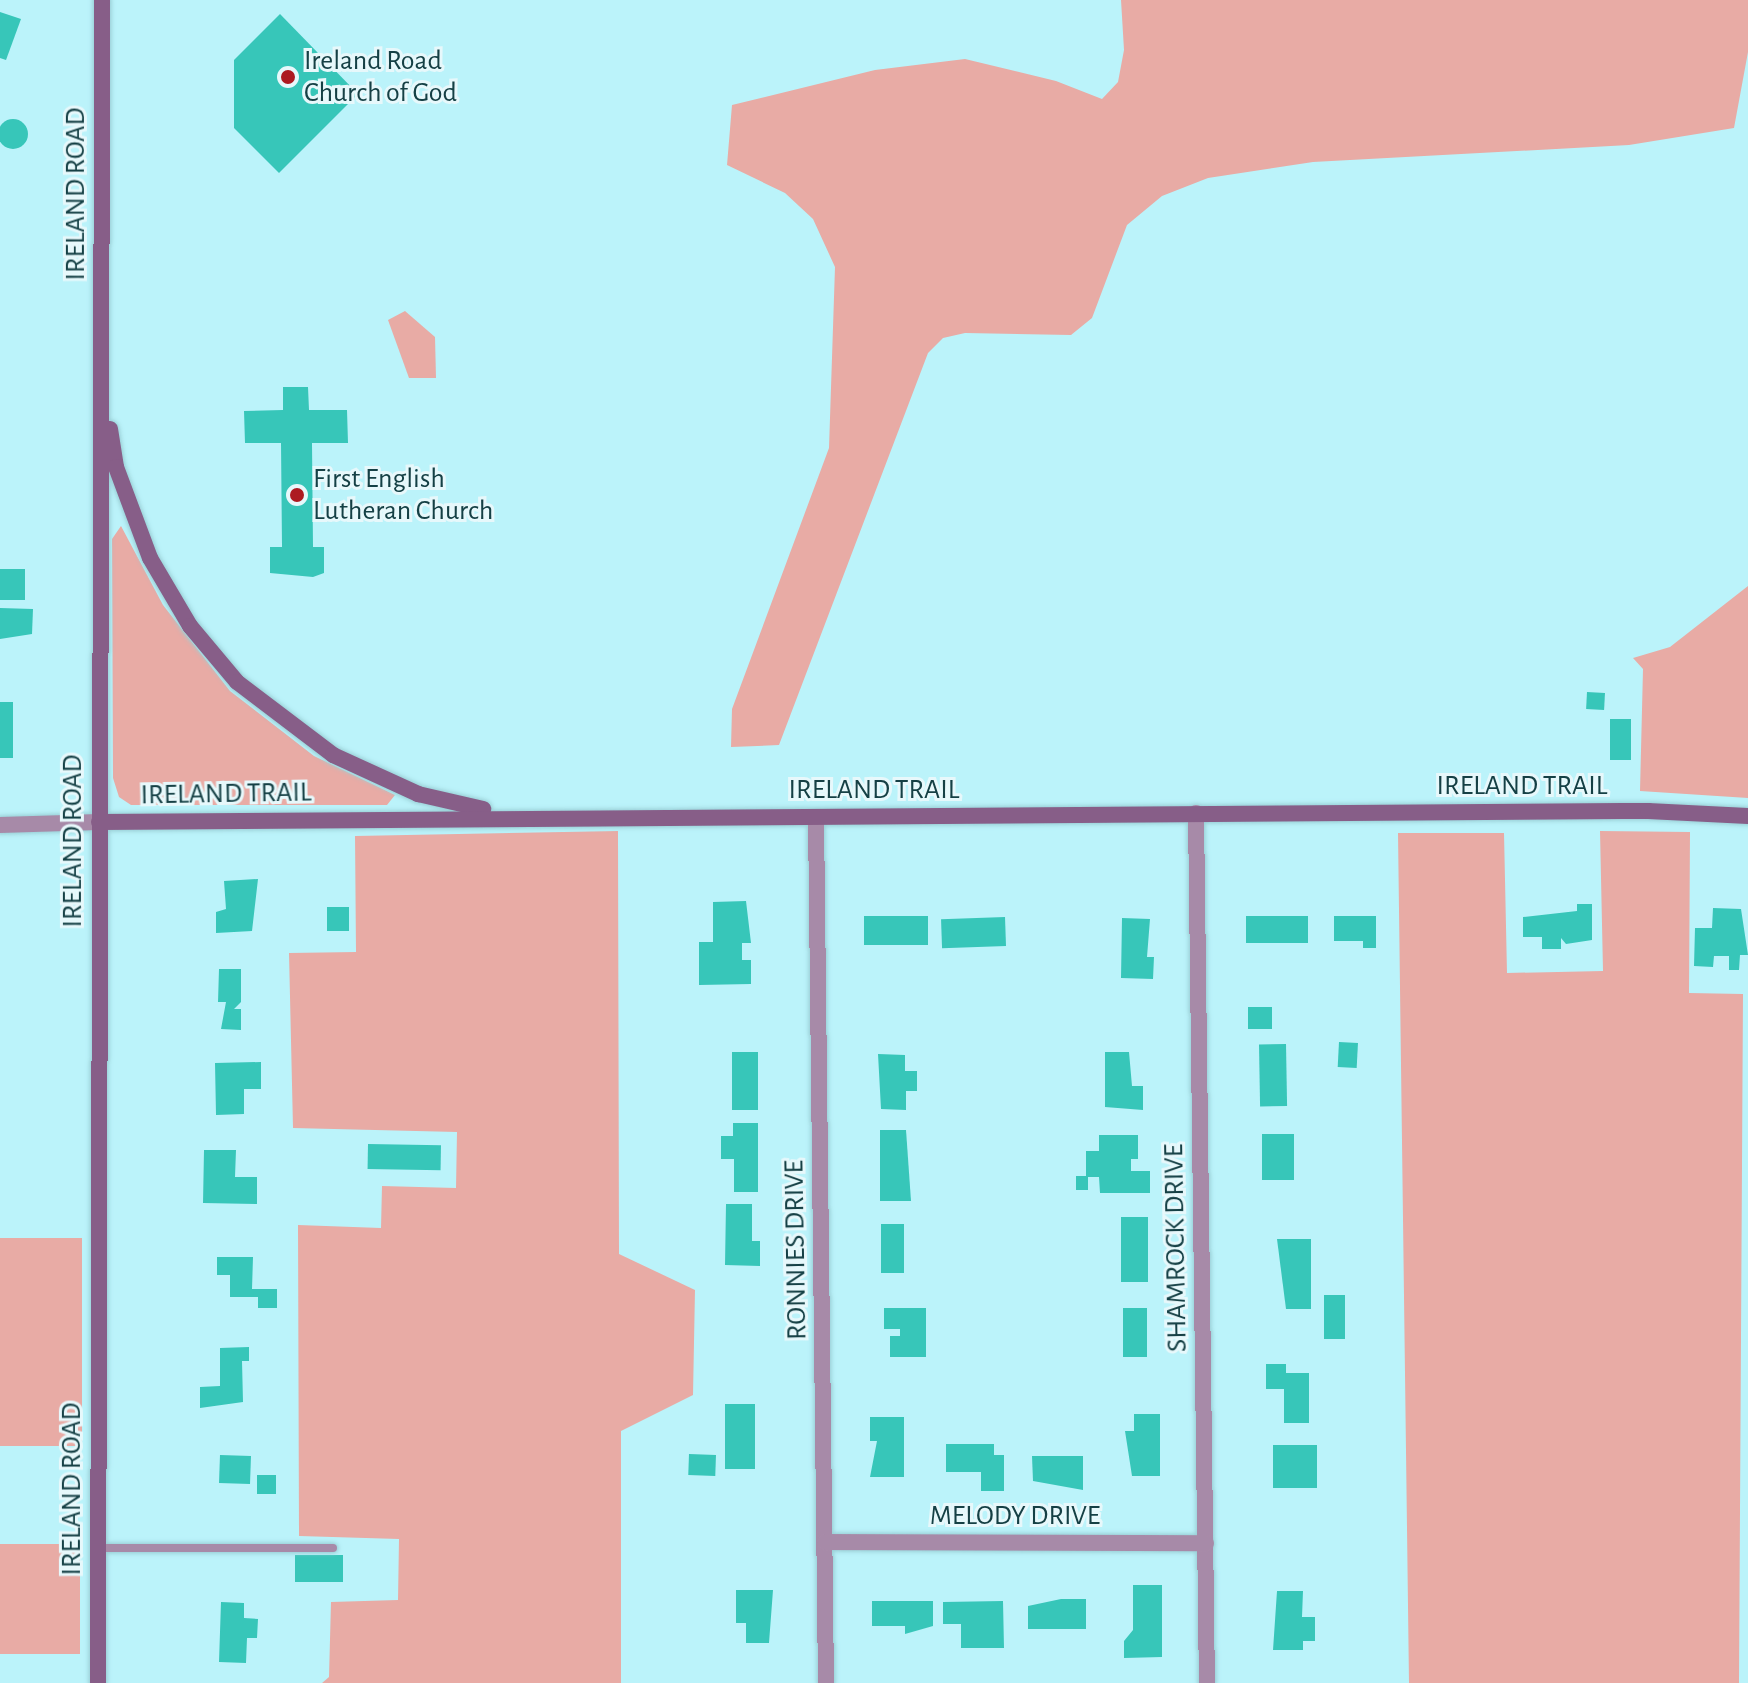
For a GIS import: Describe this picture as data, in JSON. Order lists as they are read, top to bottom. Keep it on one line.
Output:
{"streets":{"main road":["IRELAND ROAD","IRELAND TRAIL"],"street":["SHAMROCK DRIVE","RONNIES DRIVE","MELODY DRIVE"]},"crossings":[["IRELAND ROAD","IRELAND TRAIL"],["IRELAND TRAIL","SHAMROCK DRIVE"],["IRELAND TRAIL","RONNIES DRIVE"],["SHAMROCK DRIVE","MELODY DRIVE"],["RONNIES DRIVE","MELODY DRIVE"]],"places":["Ireland Road Church of God","First English Lutheran Church"]}
